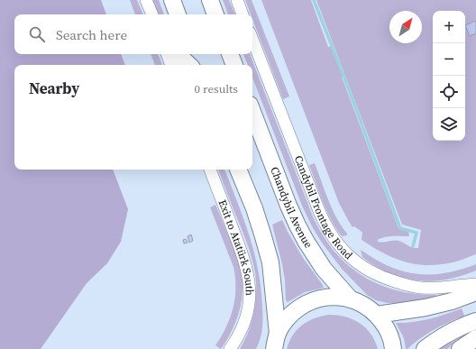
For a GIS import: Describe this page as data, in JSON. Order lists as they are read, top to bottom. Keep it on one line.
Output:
{"streets":{"main road":["Chandybil Avenue"],"street":["Candybil Frontage Road","Exit to Atatürk South"]},"north":"top right","page":{"map_buttons":["+","−"],"search":"Search here","heading":["Nearby","0 results"]}}
